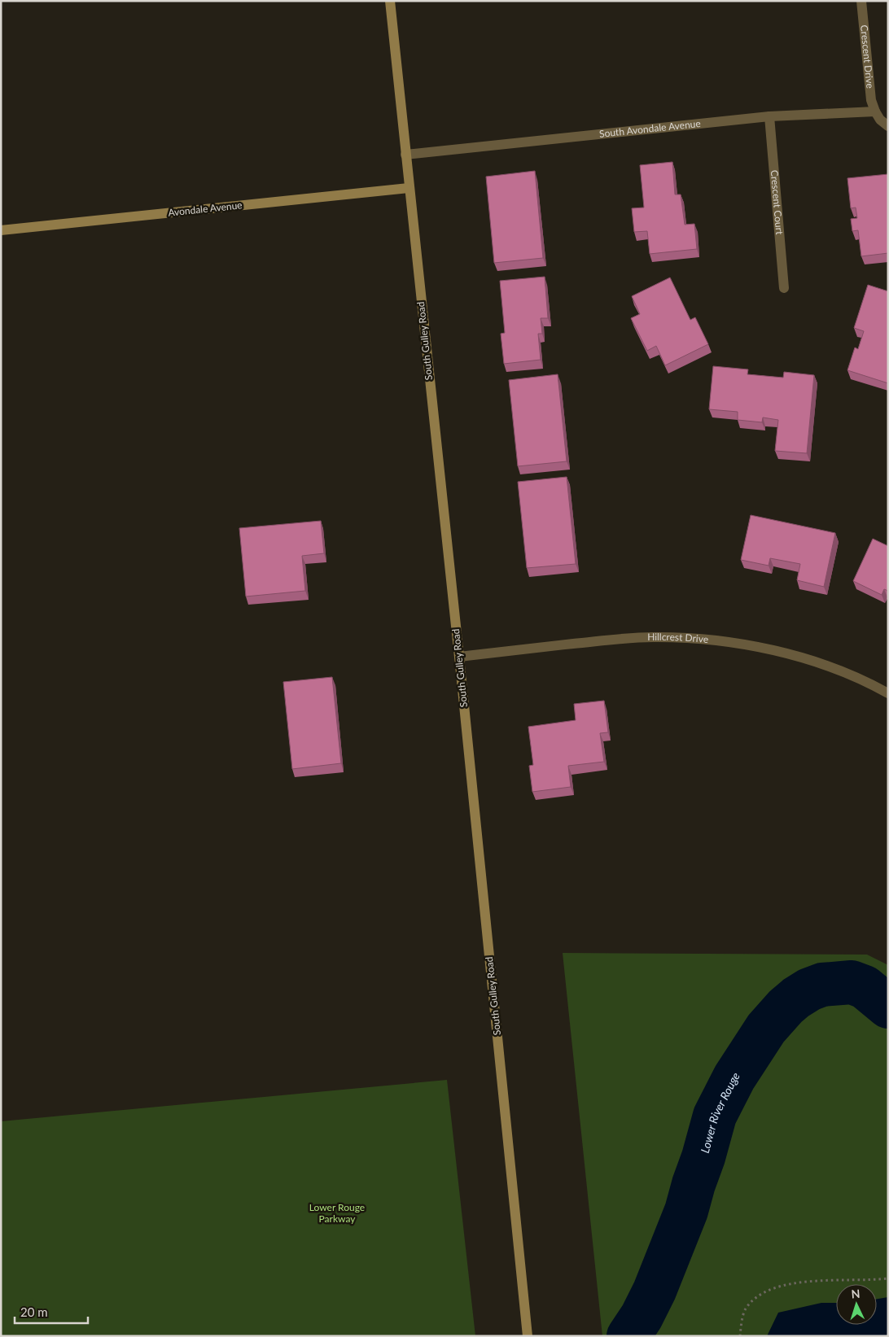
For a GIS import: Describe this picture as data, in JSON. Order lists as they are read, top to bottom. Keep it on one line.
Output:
{"streets":{"street":["Crescent Drive","South Avondale Avenue","Crescent Court","Avondale Avenue","South Gulley Road","Hillcrest Drive"]},"crossings":[["Crescent Drive","South Avondale Avenue"],["South Avondale Avenue","Crescent Court"],["South Avondale Avenue","South Gulley Road"],["Avondale Avenue","South Gulley Road"],["South Gulley Road","Hillcrest Drive"]],"water":["Lower River Rouge"],"parks":["Lower Rouge Parkway"],"scale_bar":"20 m","north":"top"}
